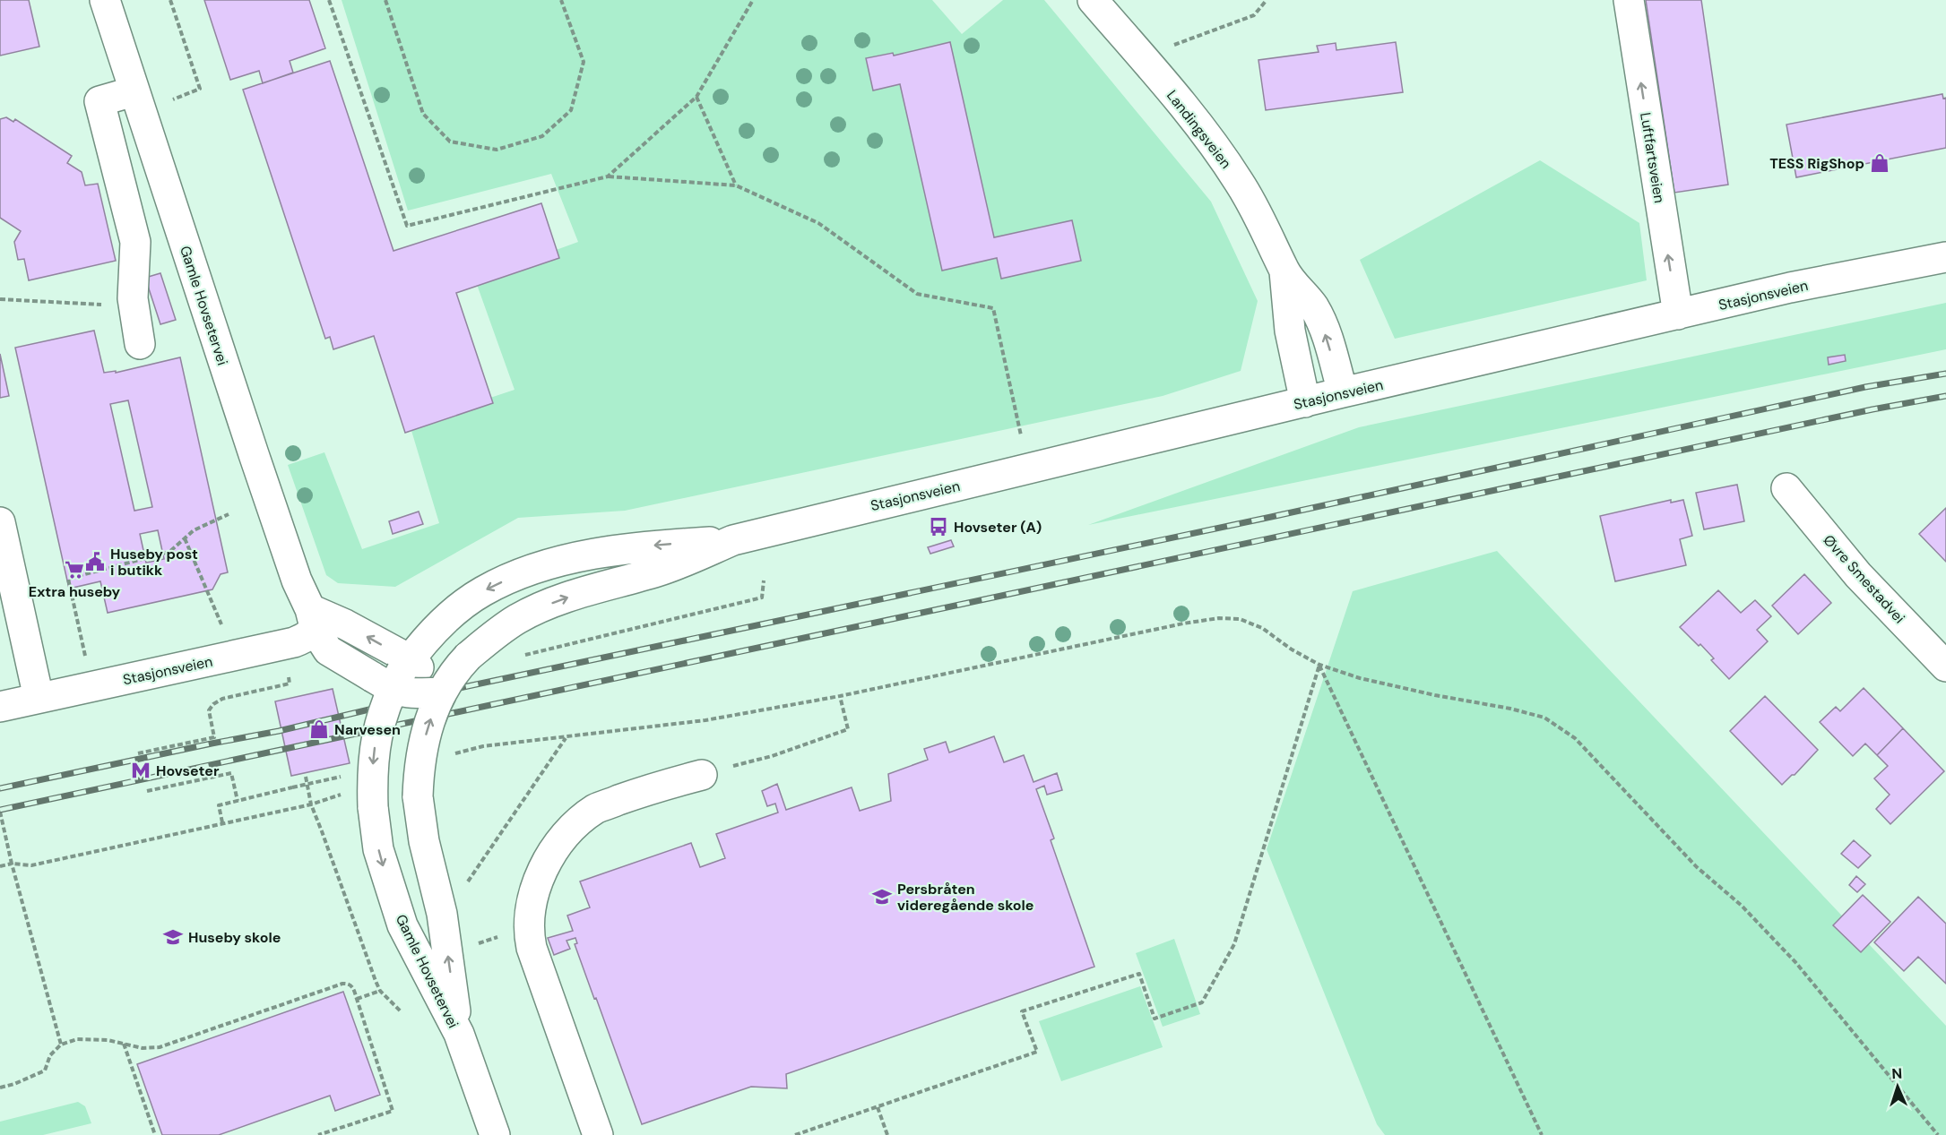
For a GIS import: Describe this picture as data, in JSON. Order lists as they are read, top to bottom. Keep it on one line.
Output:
{"streets":{"street":["Landingsveien","Luftfartsveien","Stasjonsveien","Gamle Hovsetervei","Øvre Smestadvei"]},"crossings":[["Landingsveien","Stasjonsveien"],["Luftfartsveien","Stasjonsveien"],["Stasjonsveien","Gamle Hovsetervei"]],"one_way":["Luftfartsveien"],"places":{"shop":["TESS RigShop","Narvesen"],"bus stop":["Hovseter (A)"],"public building":["Huseby post i butikk"],"supermarket":["Extra huseby"],"metro station":["Hovseter"],"school or university":["Persbråten videregående skole","Huseby skole"]},"north":"top"}
